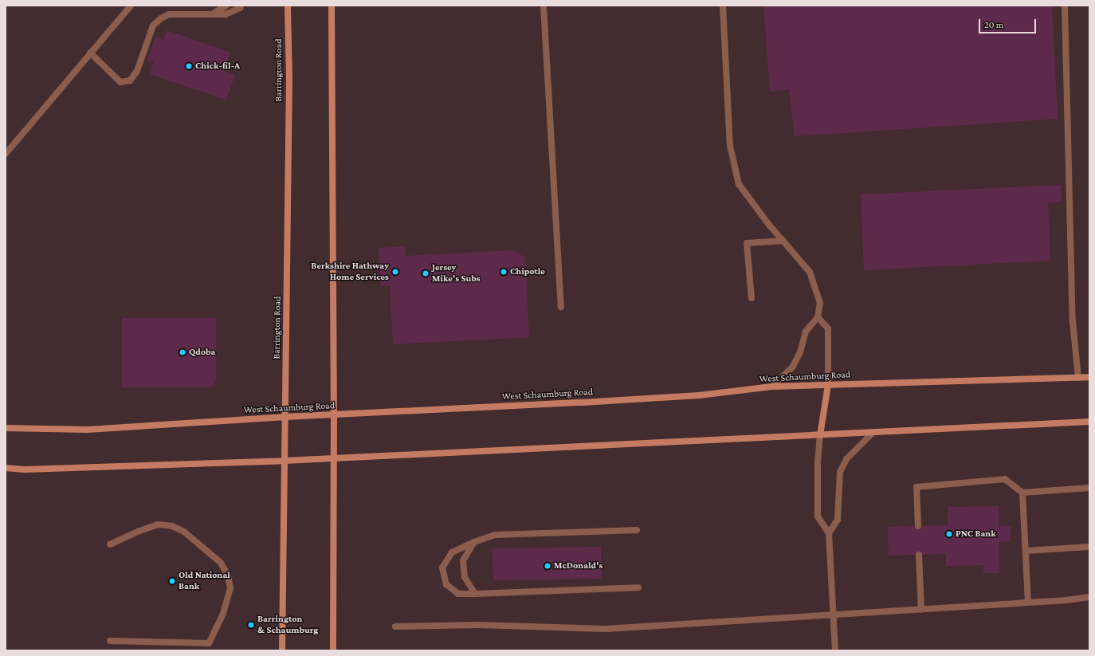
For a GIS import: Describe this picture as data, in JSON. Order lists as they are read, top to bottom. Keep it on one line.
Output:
{"streets":{"main road":["Barrington Road","West Schaumburg Road"]},"crossings":[["Barrington Road","West Schaumburg Road"]],"places":["Chick-fil-A","Berkshire Hathway Home Services","Chipotle","Jersey Mike's Subs","Qdoba","PNC Bank","McDonald's","Old National Bank","Barrington & Schaumburg"],"scale_bar":"20 m"}
